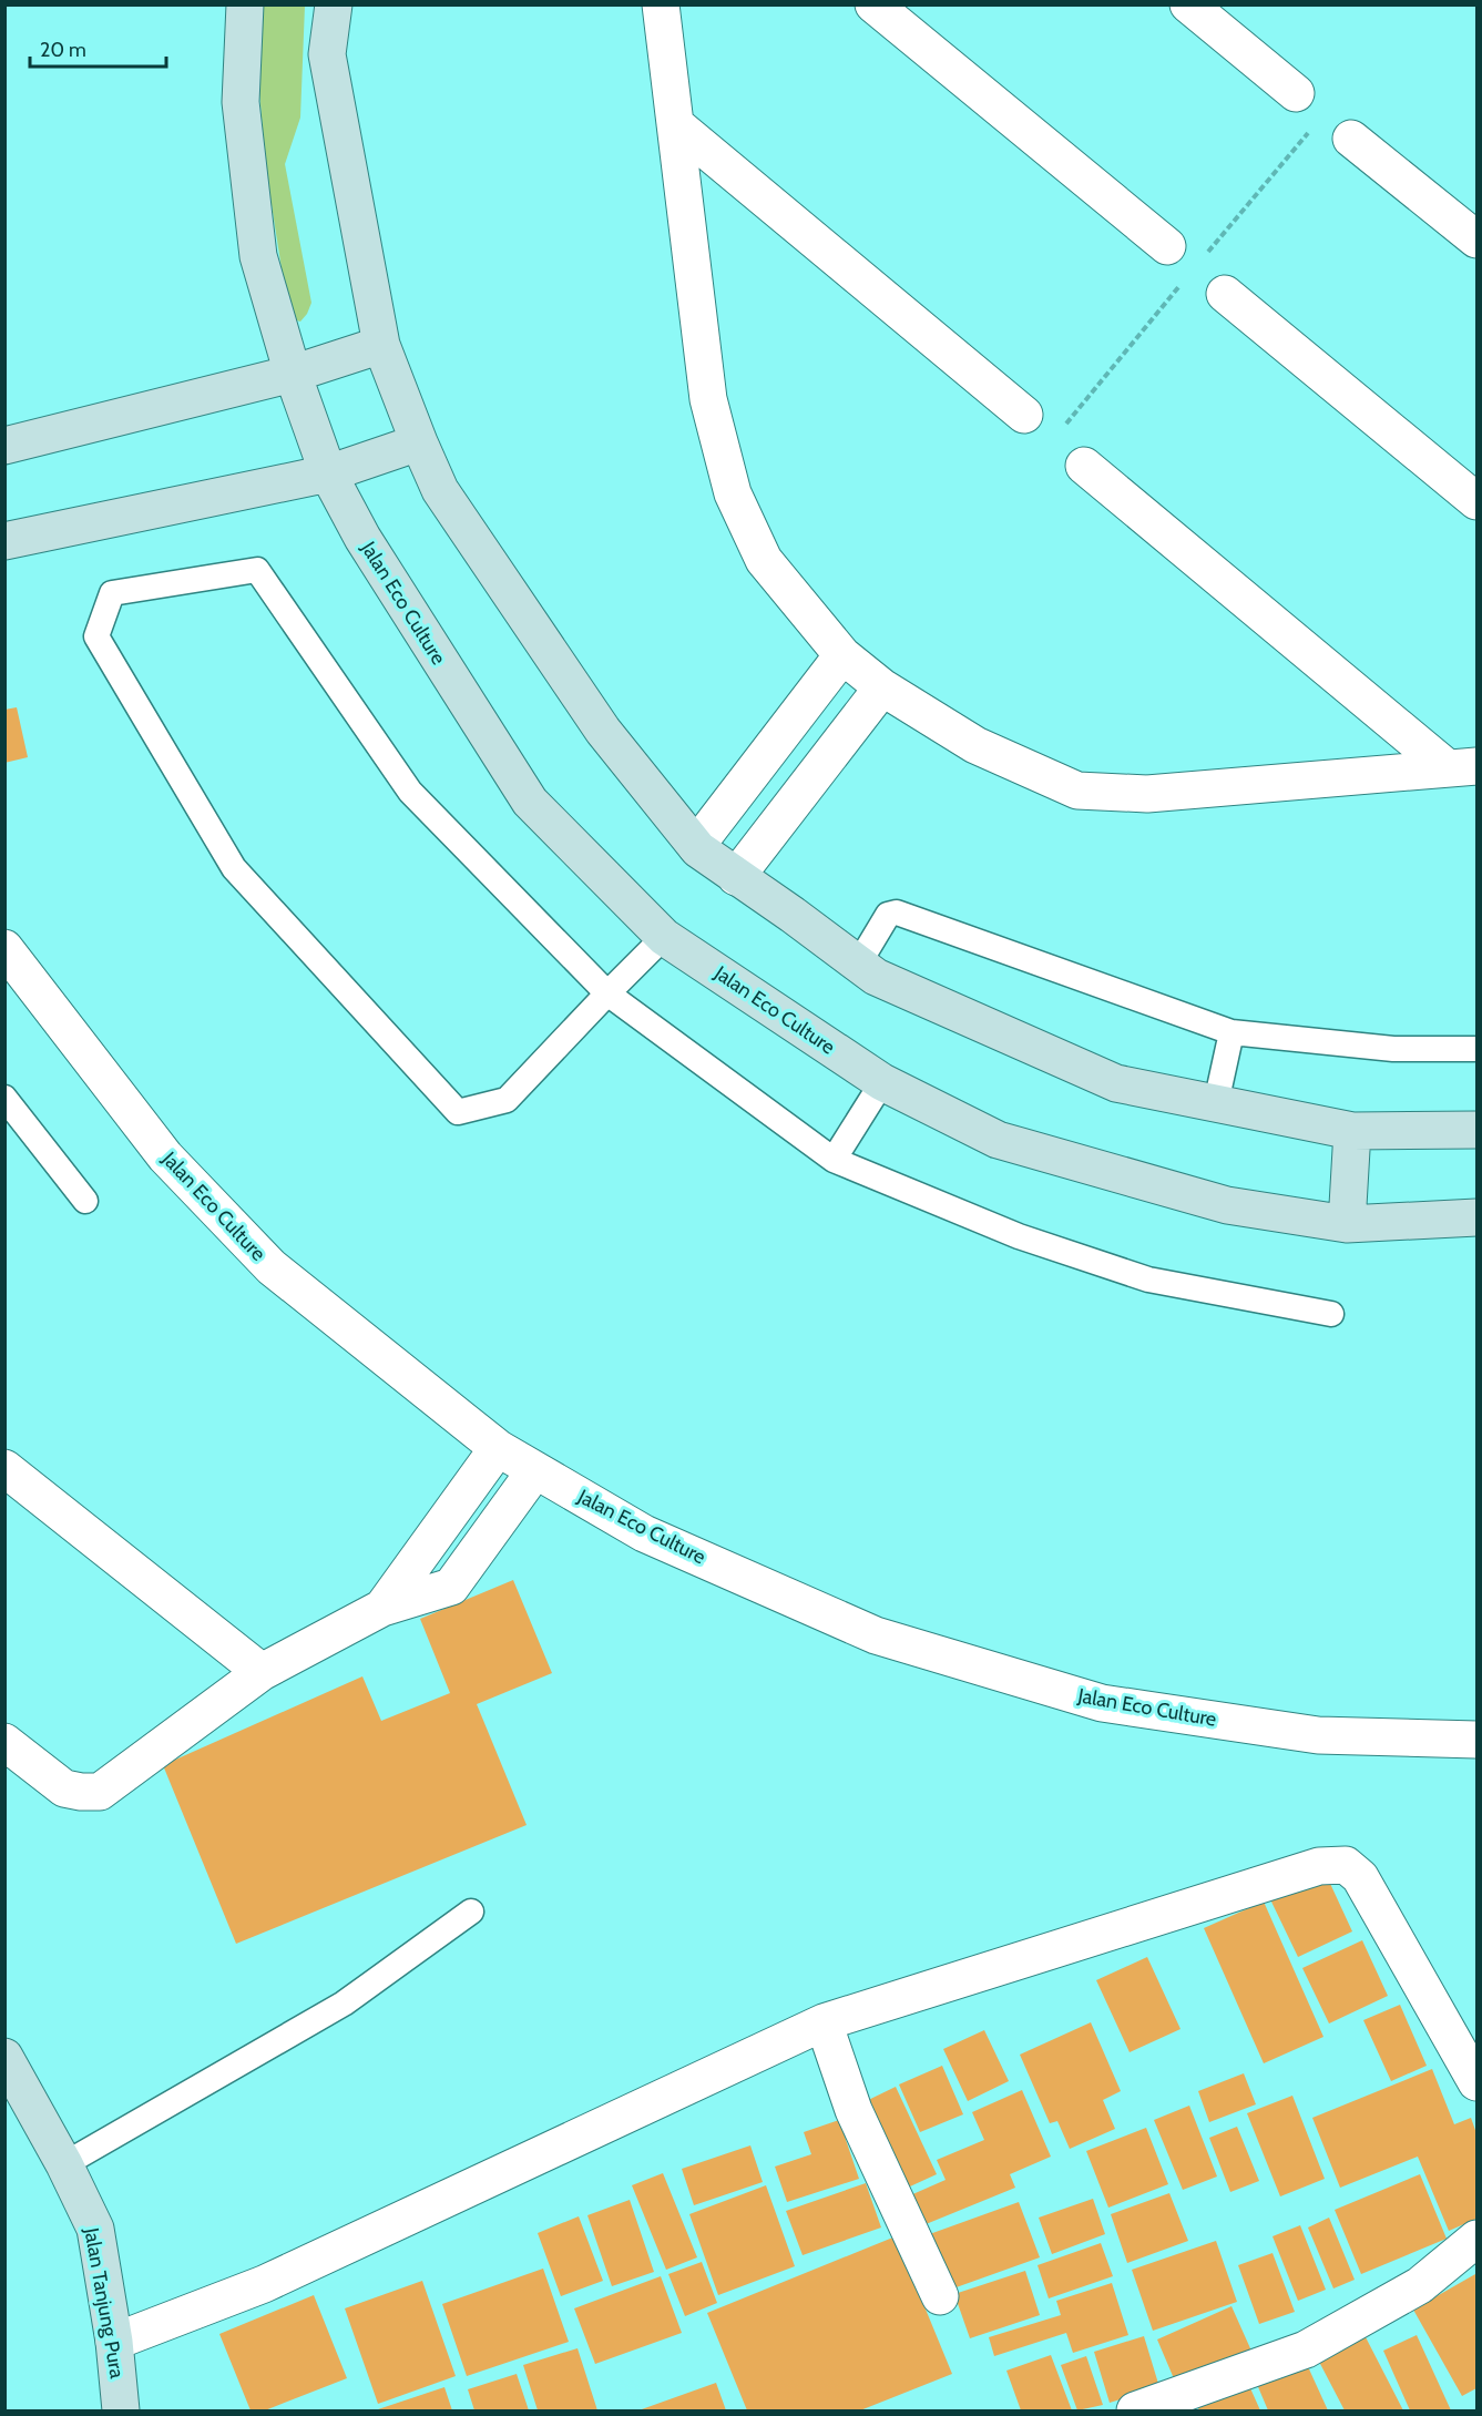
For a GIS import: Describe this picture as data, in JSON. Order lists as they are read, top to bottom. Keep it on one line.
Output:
{"streets":{"street":["Jalan Eco Culture","Jalan Tanjung Pura"]},"scale_bar":"20 m"}
